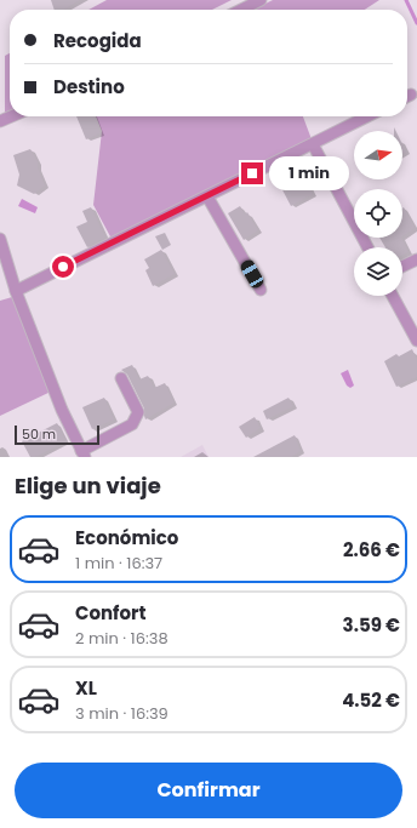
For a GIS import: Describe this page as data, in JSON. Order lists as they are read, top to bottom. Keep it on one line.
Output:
{"scale_bar":"50 m","north":"right","page":{"banner":["Recogida","Destino"],"bubble":"1 min","scale":"50 m","heading":"Elige un viaje","list":[{"name":"Económico","note":"1 min · 16:37","value":"2.66 €"},{"name":"Confort","note":"2 min · 16:38","value":"3.59 €"},{"name":"XL","note":"3 min · 16:39","value":"4.52 €"}],"buttons":"Confirmar"}}
